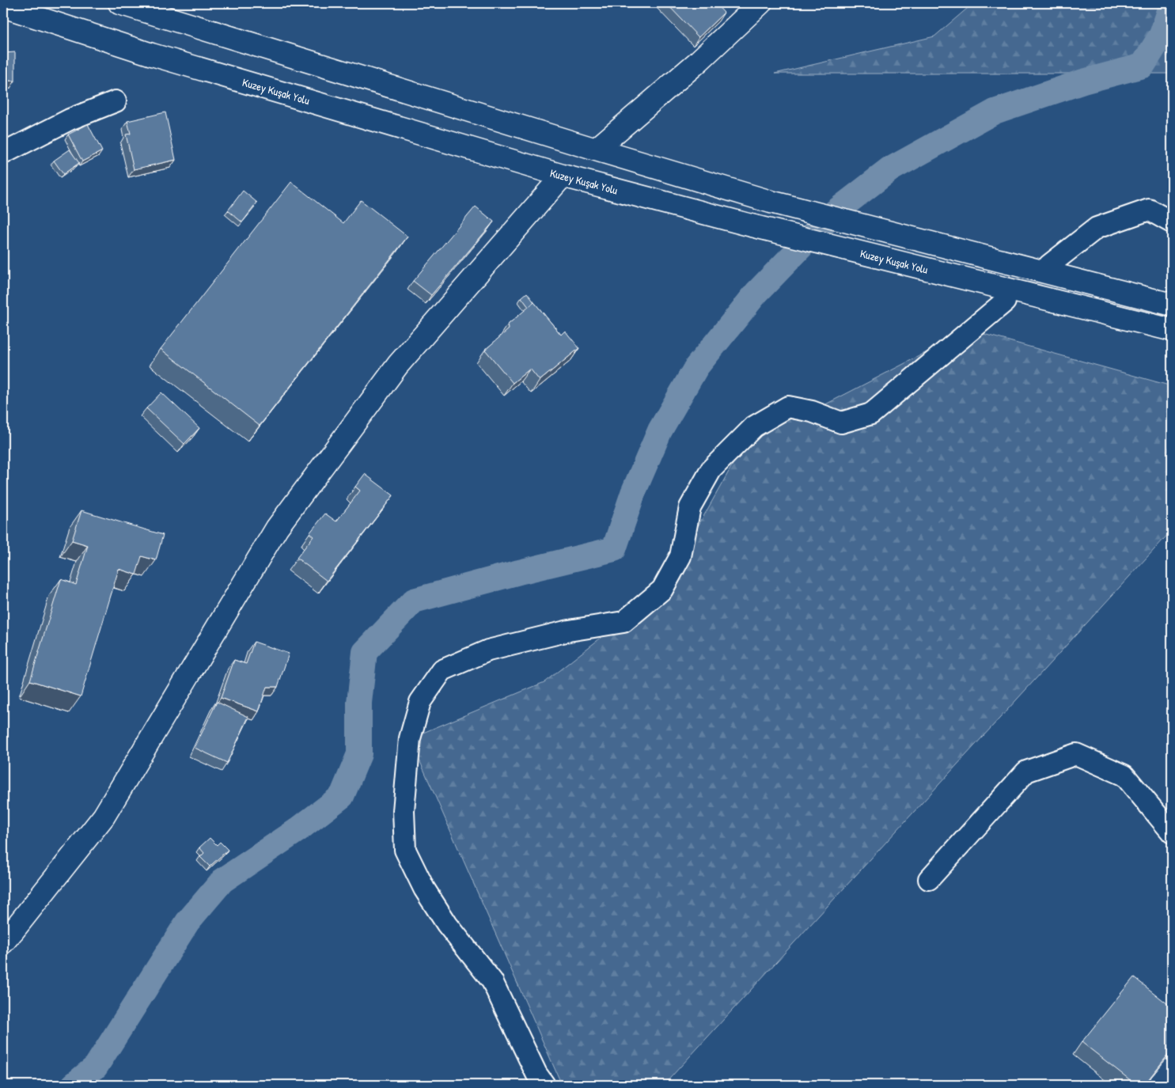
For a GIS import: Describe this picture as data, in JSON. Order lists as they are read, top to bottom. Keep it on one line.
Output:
{"streets":{"main road":["Kuzey Kuşak Yolu"]}}
